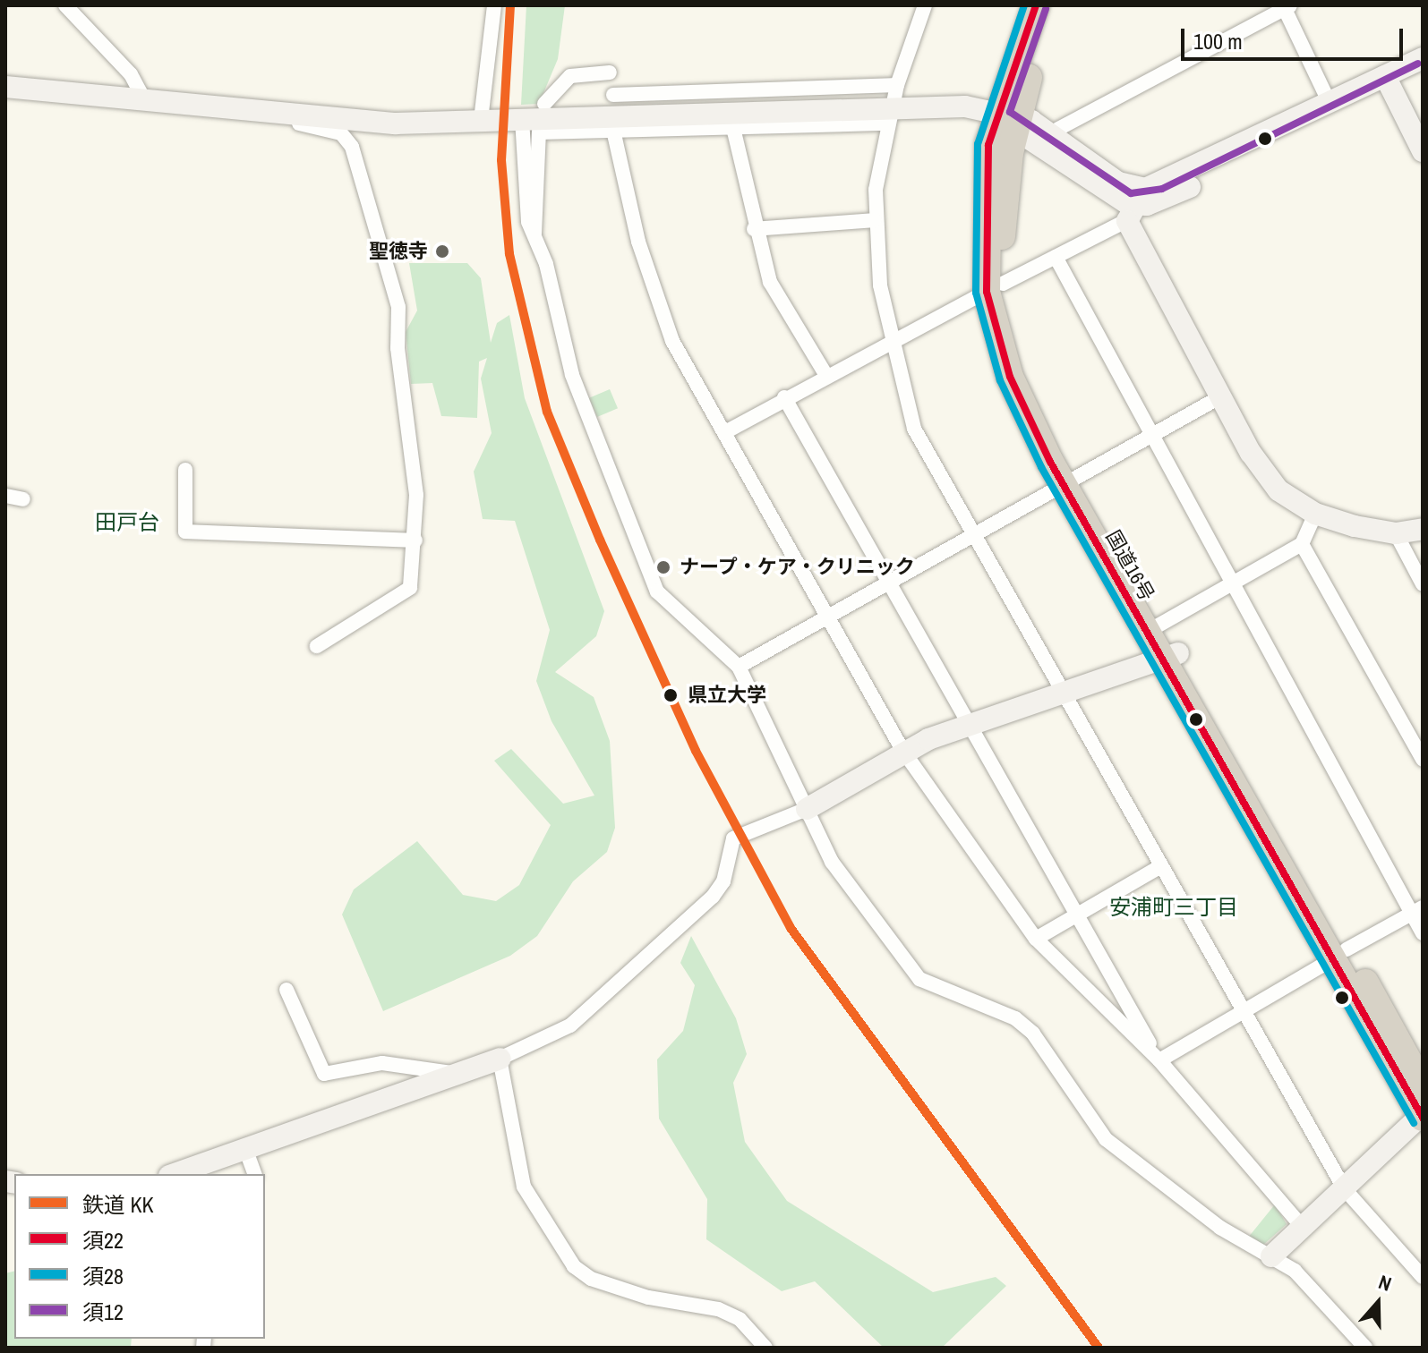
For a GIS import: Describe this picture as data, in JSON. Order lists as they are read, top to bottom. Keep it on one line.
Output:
{"streets":{"highway":["国道16号"]},"districts":["田戸台","安浦町三丁目"],"places":["聖徳寺","ナープ・ケア・クリニック","県立大学"],"lines":["rail line KK","transit line 須22","transit line 須28","transit line 須12"],"legend":["鉄道 KK","須22","須28","須12"],"scale_bar":"100 m","north":"top"}
